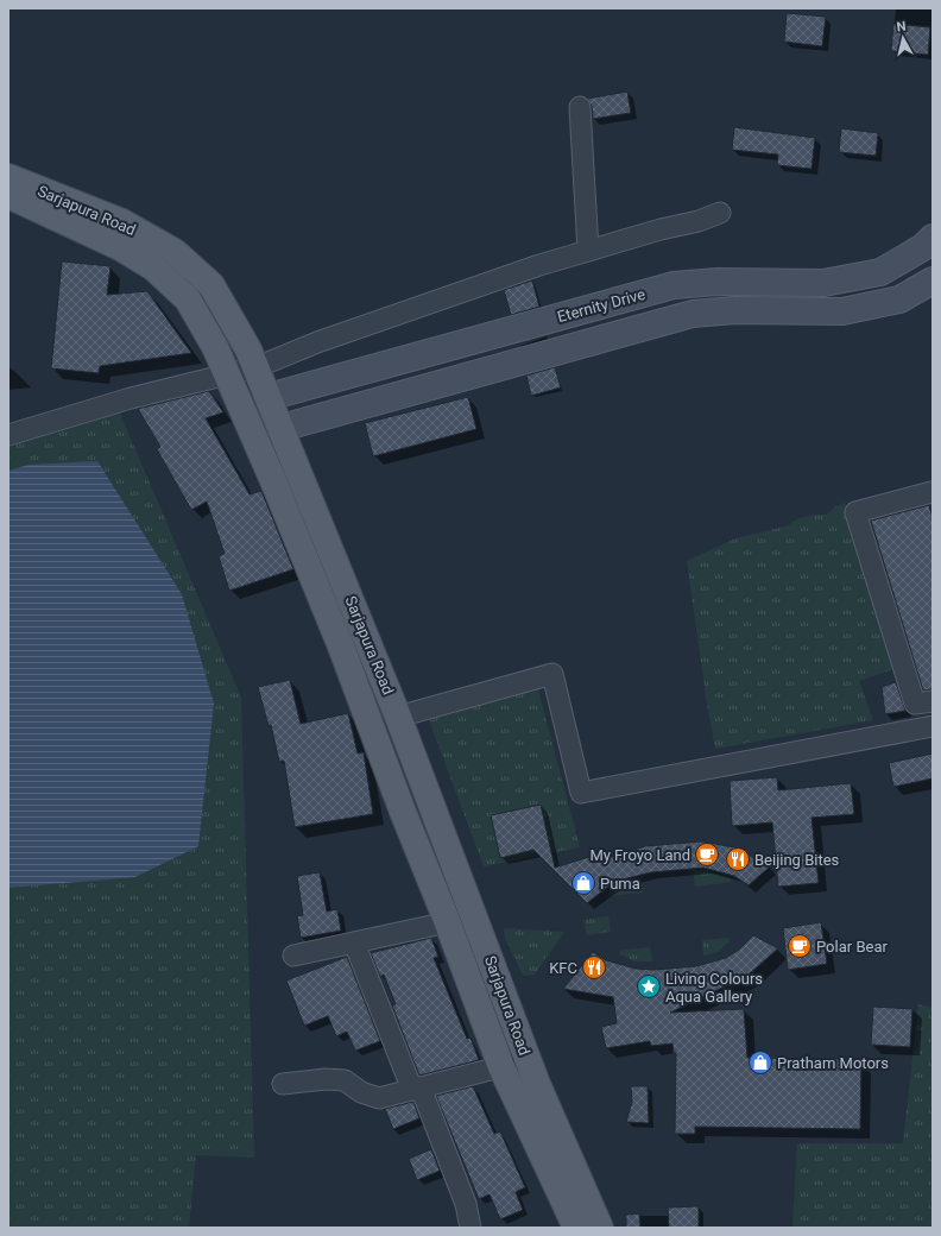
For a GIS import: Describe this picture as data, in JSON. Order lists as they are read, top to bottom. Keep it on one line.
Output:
{"streets":{"main road":["Sarjapura Road"],"street":["Eternity Drive"]},"crossings":[["Sarjapura Road","Eternity Drive"]],"places":{"cafe":["My Froyo Land","Polar Bear"],"restaurant":["Beijing Bites","KFC"],"shop":["Puma","Pratham Motors"],"place":["Living Colours Aqua Gallery"]},"north":"top"}
